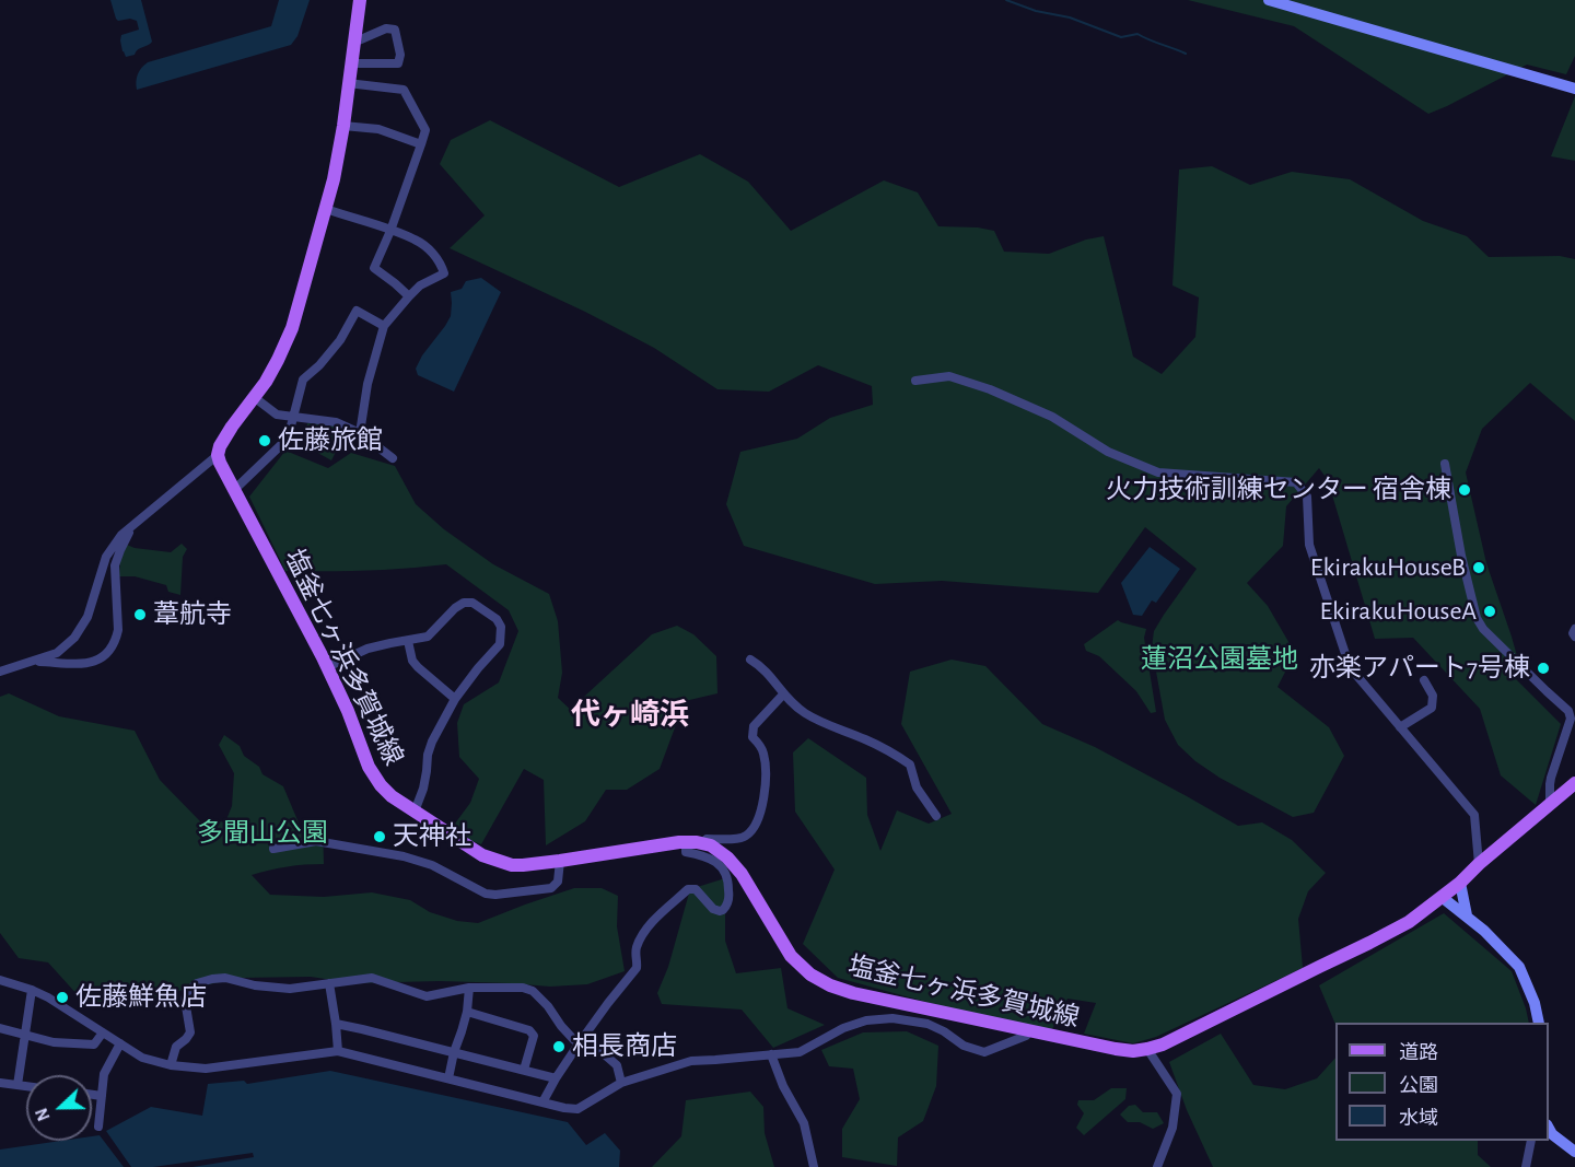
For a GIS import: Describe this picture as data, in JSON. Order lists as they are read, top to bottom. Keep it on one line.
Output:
{"streets":{"main road":["塩釜七ヶ浜多賀城線"]},"districts":["代ヶ崎浜"],"parks":["蓮沼公園墓地","多聞山公園"],"places":["佐藤旅館","火力技術訓練センター 宿舎棟","EkirakuHouseB","EkirakuHouseA","葦航寺","亦楽アパート7号棟","天神社","佐藤鮮魚店","相長商店"],"legend":["道路","公園","水域"],"north":"left"}
